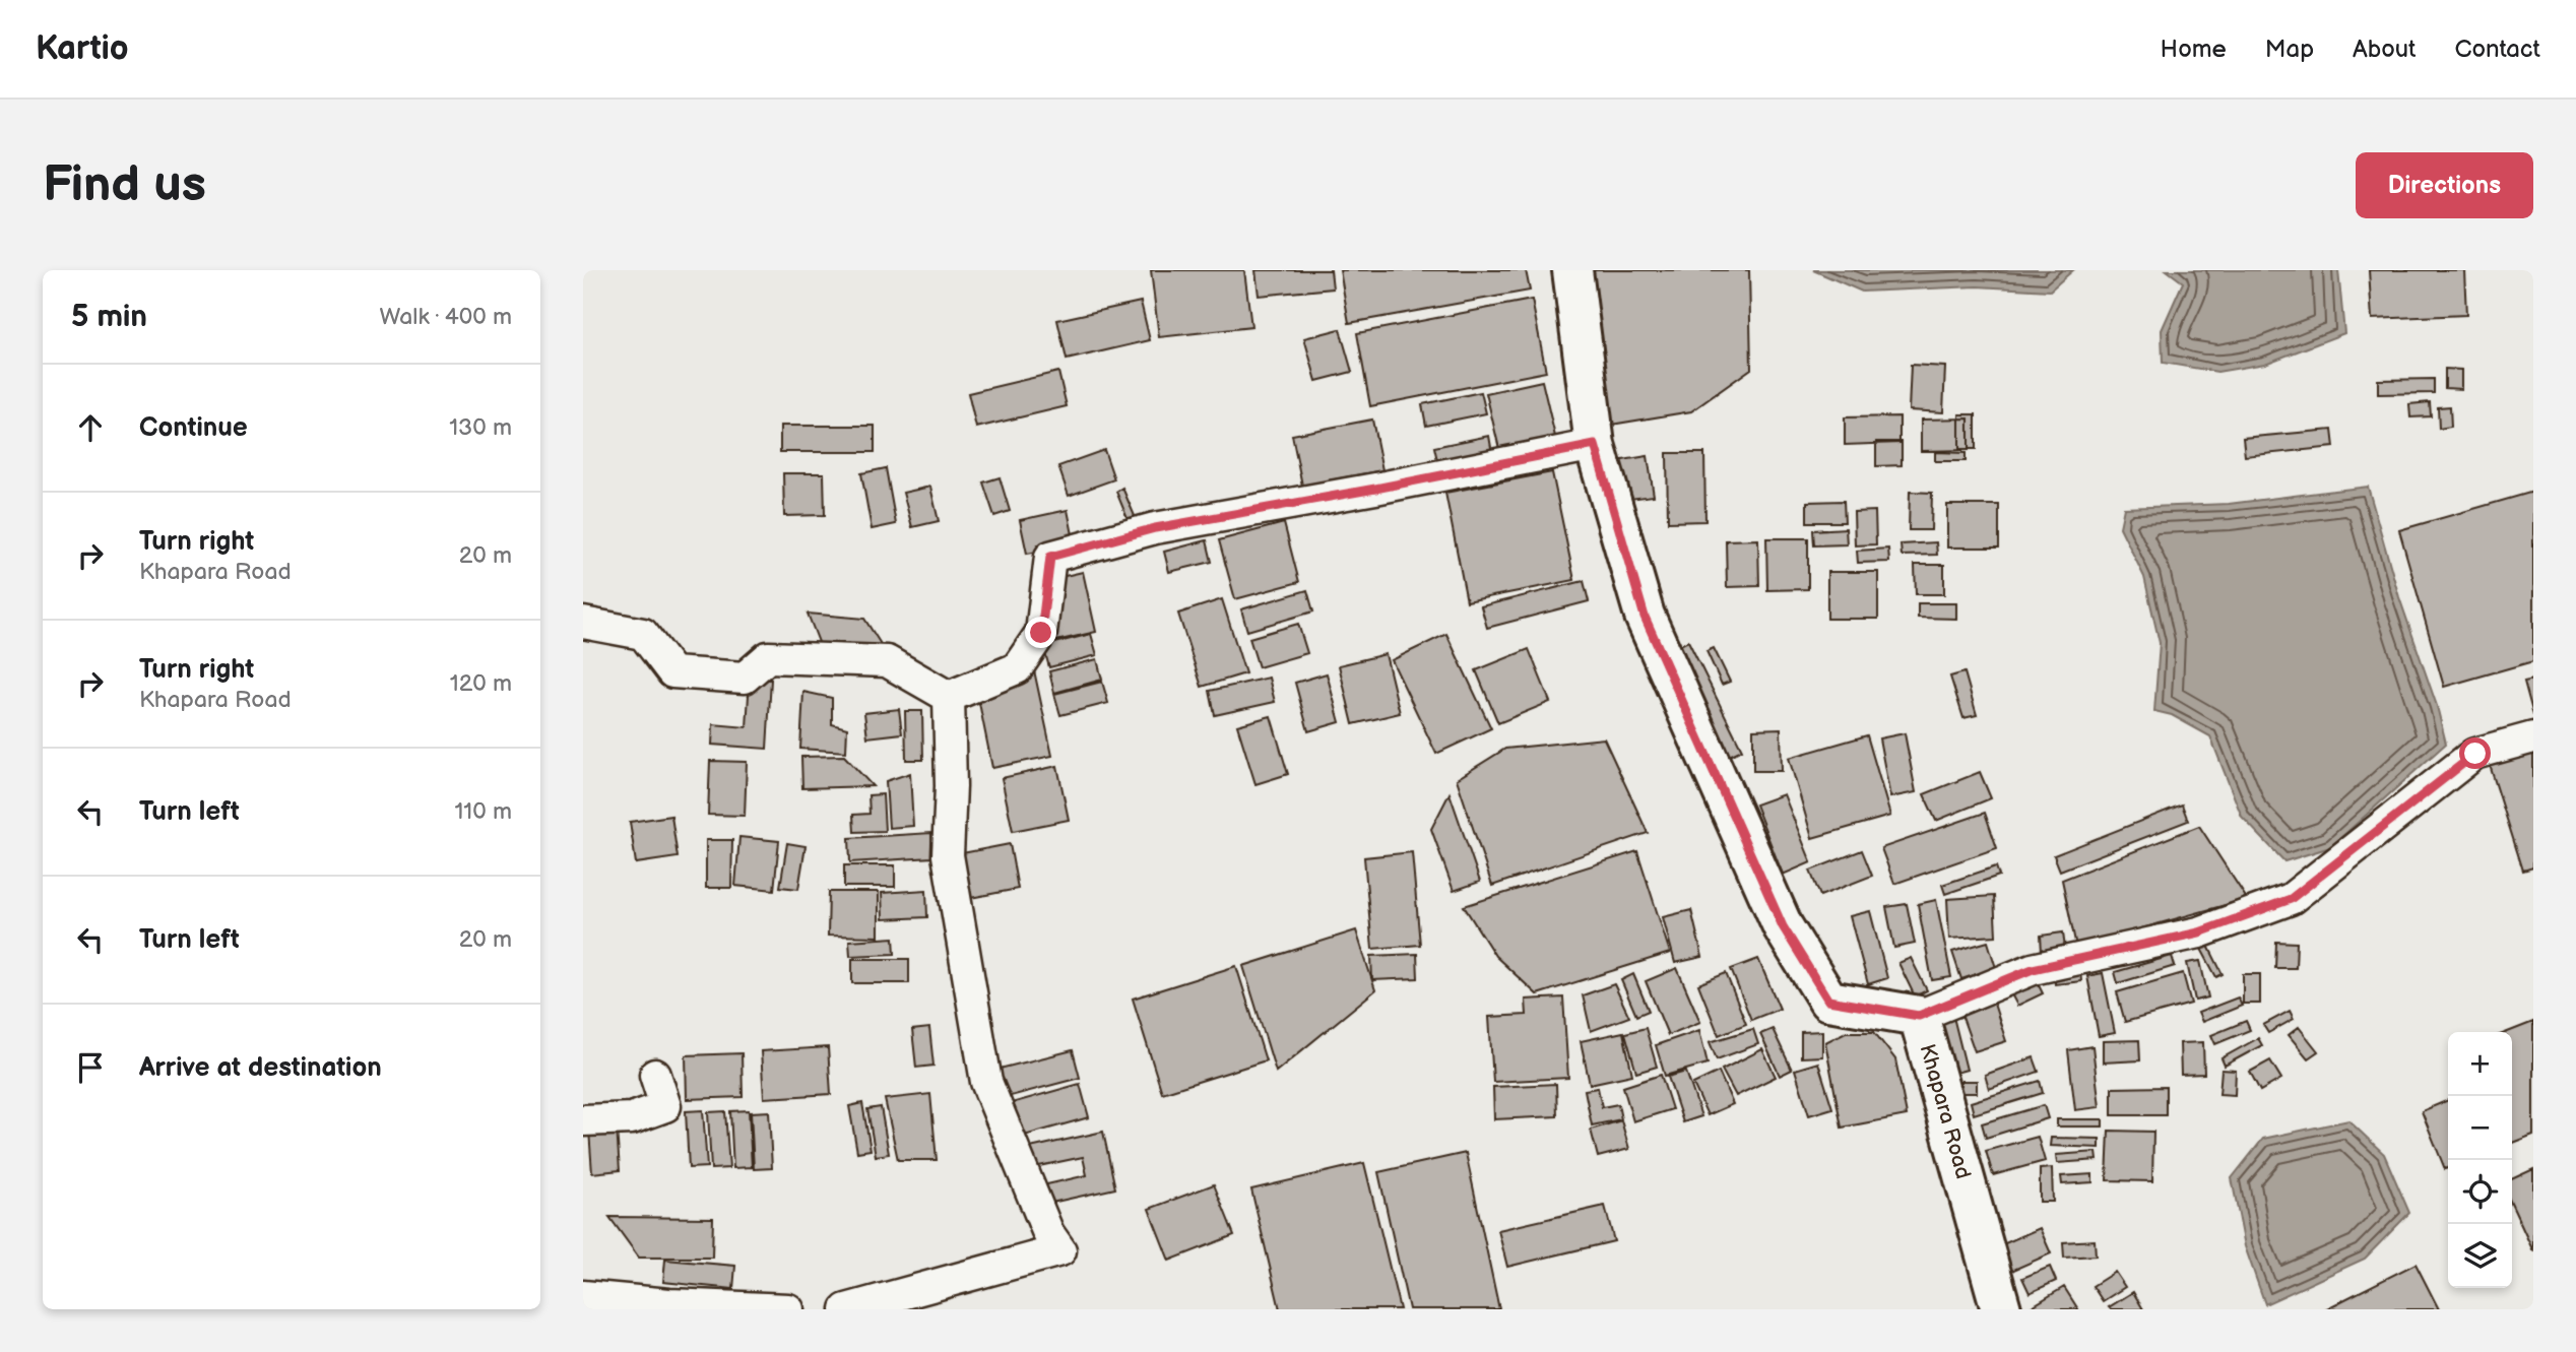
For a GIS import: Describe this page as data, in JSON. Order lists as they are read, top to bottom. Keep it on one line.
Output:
{"streets":{"street":["Khapara Road"]},"page":{"header":"Kartio","nav":["Home","Map","About","Contact"],"buttons":"Directions","title":"Find us","heading":["5 min","Walk · 400 m"],"list":[["Continue","130 m"],["Turn right","Khapara Road","20 m"],["Turn right","Khapara Road","120 m"],["Turn left","110 m"],["Turn left","20 m"],"Arrive at destination"],"map_buttons":["+","−"]}}
